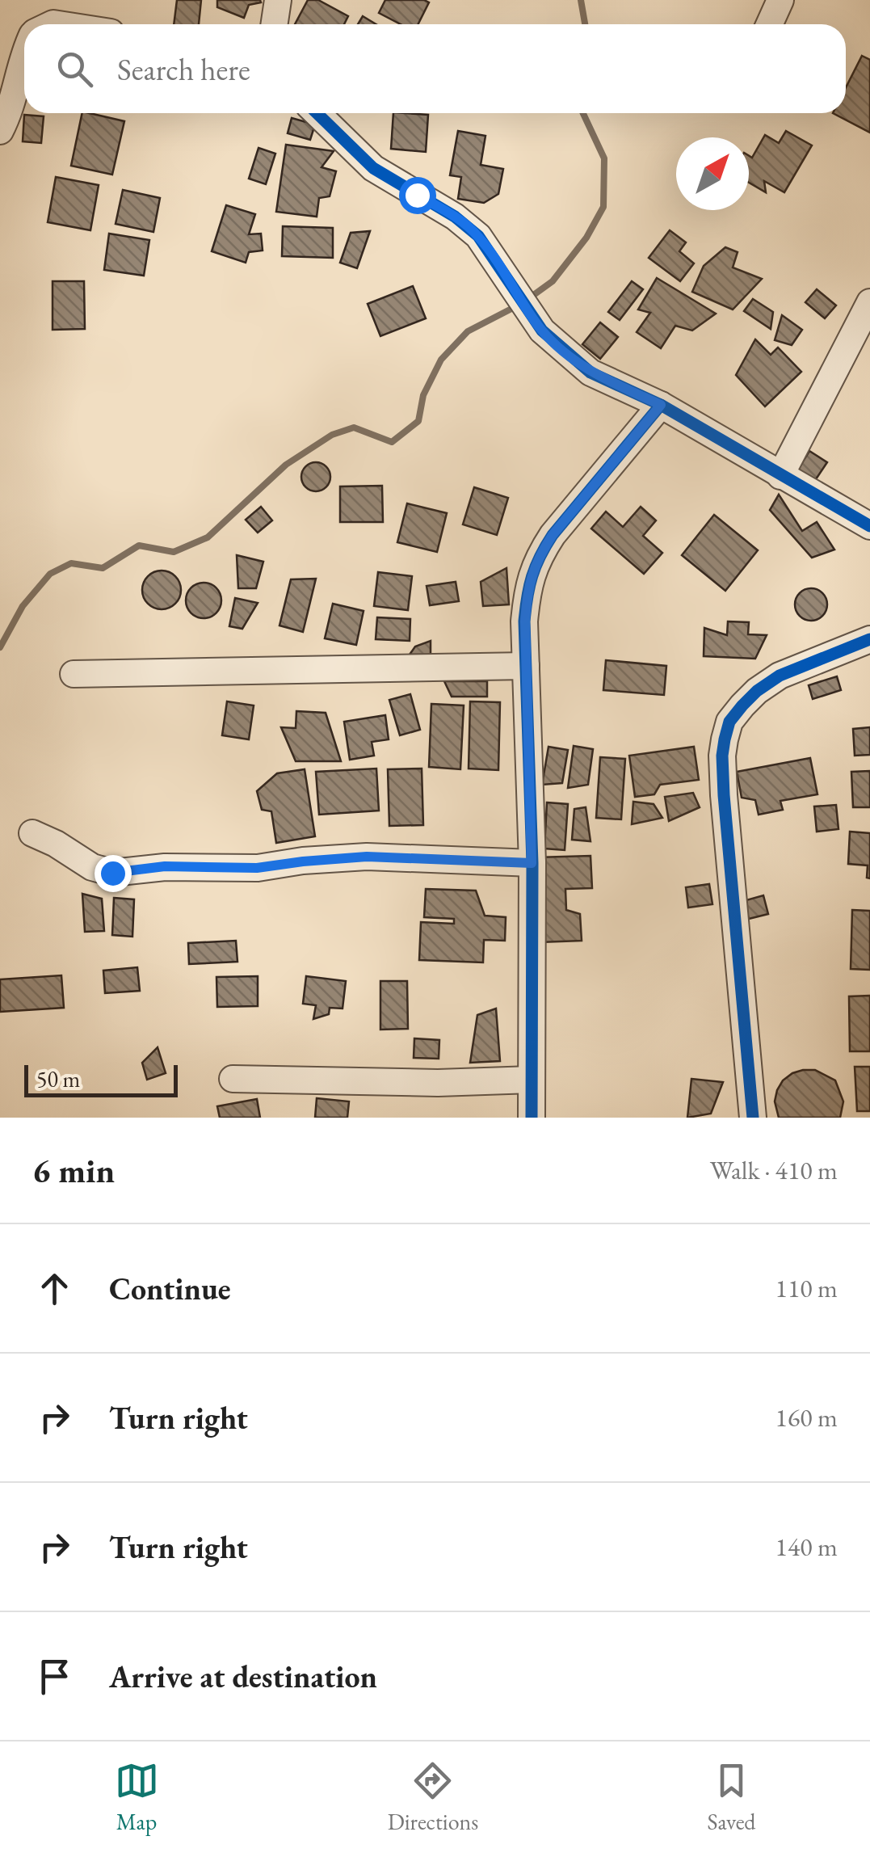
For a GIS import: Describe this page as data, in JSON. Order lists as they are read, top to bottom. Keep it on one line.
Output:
{"scale_bar":"50 m","north":"top right","page":{"search":"Search here","scale":"50 m","heading":["6 min","Walk · 410 m"],"list":[["Continue","110 m"],["Turn right","160 m"],["Turn right","140 m"],"Arrive at destination"],"nav":["Map","Directions","Saved"]}}
